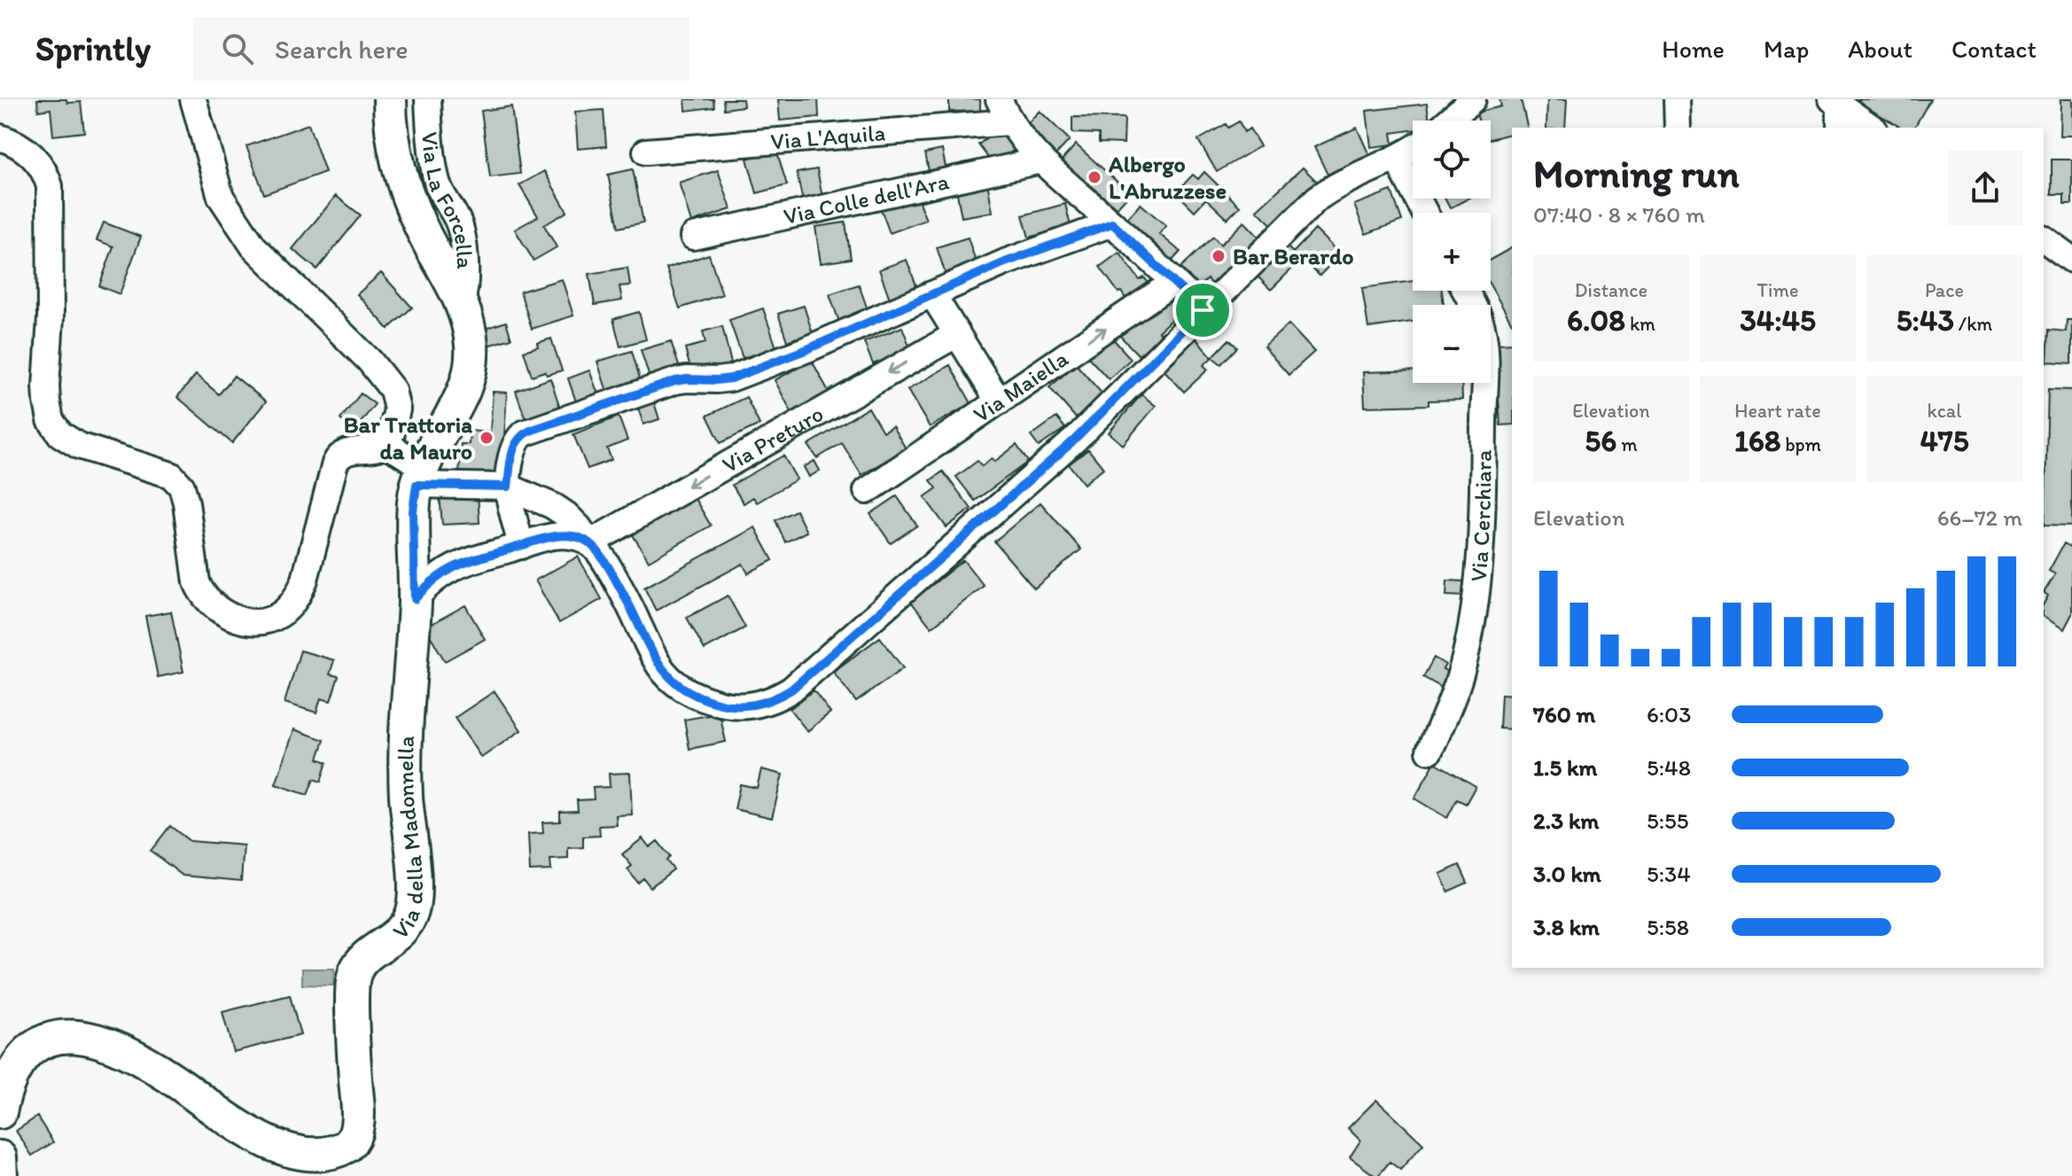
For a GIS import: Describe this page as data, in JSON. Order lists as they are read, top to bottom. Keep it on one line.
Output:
{"streets":{"main road":["Via della Madonnella"],"street":["Via L'Aquila","Via Colle dell'Ara","Via La Forcella","Via Maiella","Via Preturo","Via Cerchiara"]},"crossings":[["Via La Forcella","Via della Madonnella"]],"places":["Albergo L'Abruzzese","Bar Berardo","Bar Trattoria da Mauro"],"page":{"header":"Sprintly","search":"Search here","nav":["Home","Map","About","Contact"],"map_buttons":["+","−"],"heading":["Morning run","07:40 · 8 × 760 m"],"stats":[["Distance","6.08 km"],["Time","34:45"],["Pace","5:43 /km"],["Elevation","56 m"],["Heart rate","168 bpm"],["kcal","475"]],"chart":["Elevation","66–72 m"],"list":[{"name":"760 m","note":"6:03"},{"name":"1.5 km","note":"5:48"},{"name":"2.3 km","note":"5:55"},{"name":"3.0 km","note":"5:34"},{"name":"3.8 km","note":"5:58"}]}}
